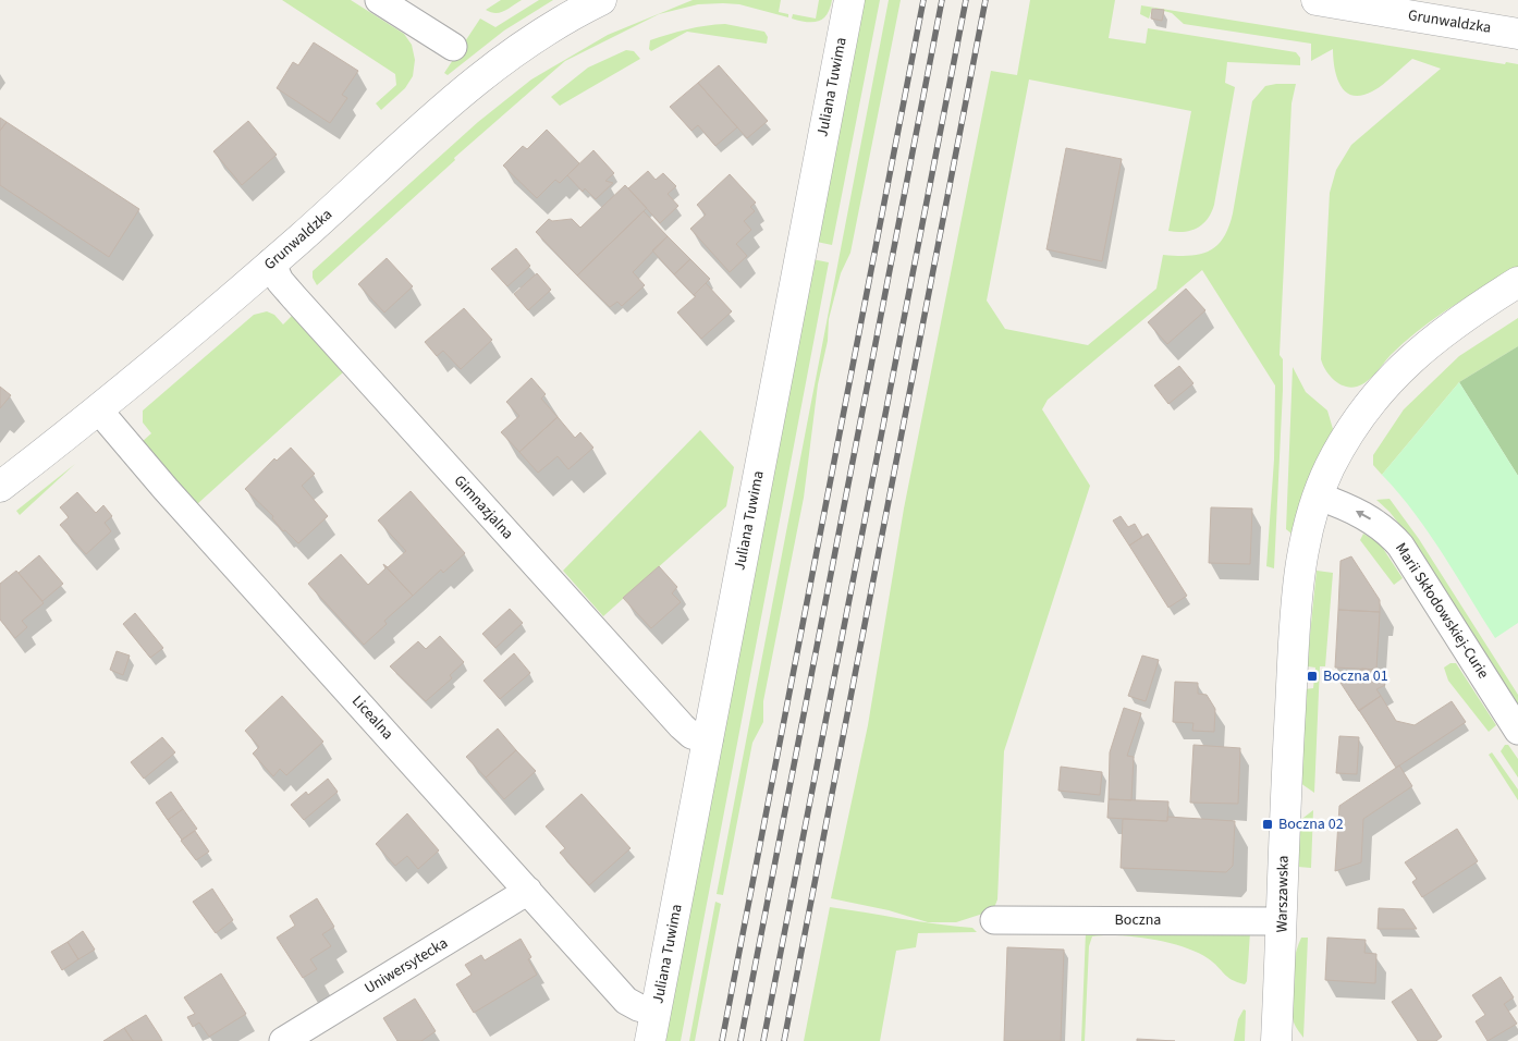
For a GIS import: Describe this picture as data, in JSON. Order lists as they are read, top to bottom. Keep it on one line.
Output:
{"streets":{"street":["Grunwaldzka","Juliana Tuwima","Gimnazjalna","Marii Skłodowskiej-Curie","Licealna","Warszawska","Boczna","Uniwersytecka"]},"crossings":[["Grunwaldzka","Gimnazjalna"],["Grunwaldzka","Licealna"],["Juliana Tuwima","Gimnazjalna"],["Juliana Tuwima","Licealna"],["Marii Skłodowskiej-Curie","Warszawska"],["Licealna","Uniwersytecka"],["Warszawska","Boczna"]],"one_way":["Marii Skłodowskiej-Curie"],"places":{"transit":["Boczna 01","Boczna 02"]}}
